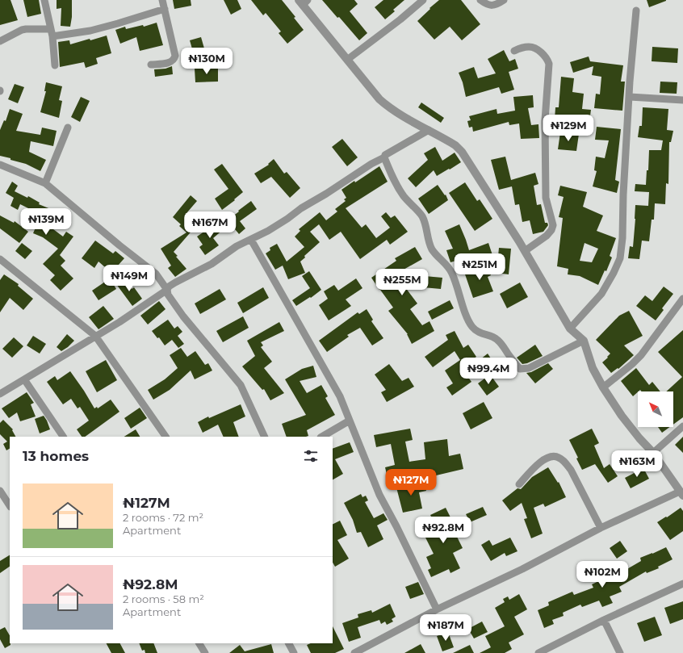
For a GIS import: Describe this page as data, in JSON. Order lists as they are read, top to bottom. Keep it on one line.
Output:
{"north":"top left","page":{"price":["₦130M","₦129M","₦139M","₦167M","₦251M","₦149M","₦255M","₦99.4M","₦163M","₦127M","₦92.8M","₦102M","₦187M"],"heading":"13 homes","list":[{"name":"₦127M","note":"2 rooms · 72 m² · Apartment"},{"name":"₦92.8M","note":"2 rooms · 58 m² · Apartment"}]}}
